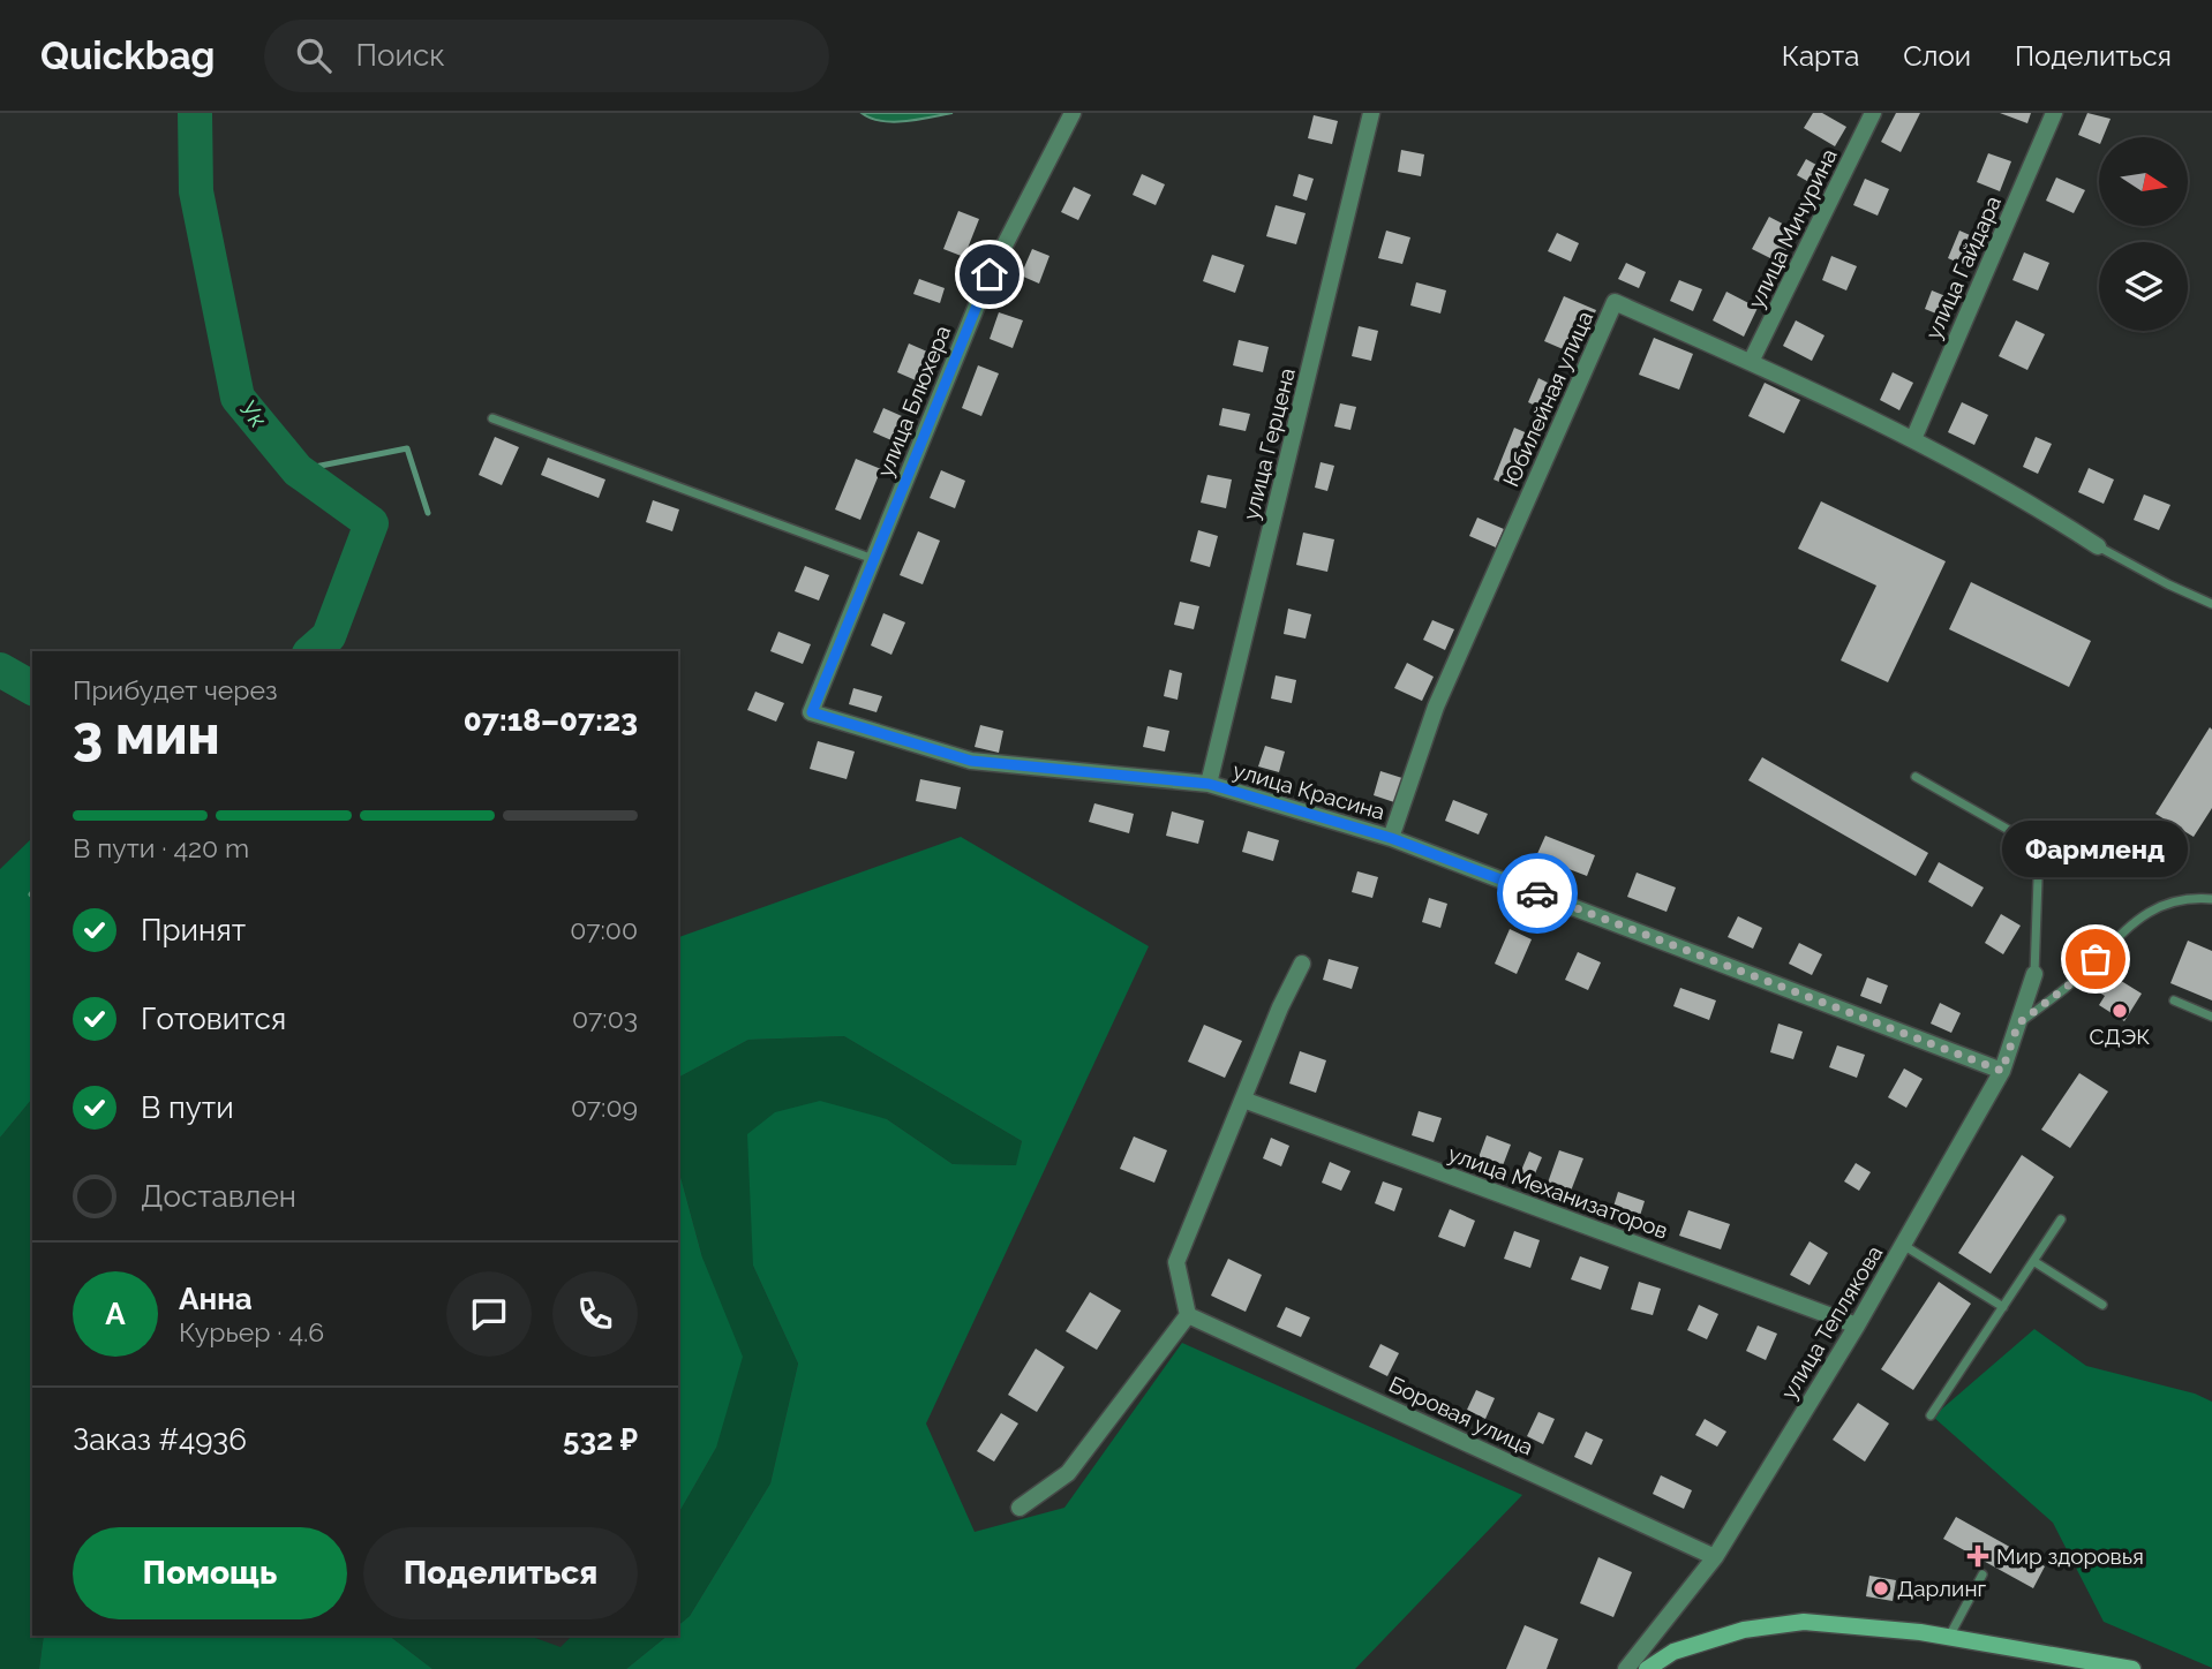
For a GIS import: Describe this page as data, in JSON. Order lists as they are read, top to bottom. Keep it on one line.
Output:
{"streets":{"street":["улица Мичурина","улица Гайдара","Юбилейная улица","улица Блюхера","улица Герцена","улица Красина","улица Механизаторов","улица Теплякова","Боровая улица"]},"crossings":[["улица Мичурина","Юбилейная улица"],["улица Гайдара","Юбилейная улица"],["Юбилейная улица","улица Красина"],["улица Блюхера","улица Красина"],["улица Герцена","улица Красина"],["улица Красина","улица Теплякова"],["улица Механизаторов","улица Теплякова"],["улица Теплякова","Боровая улица"]],"water":["Ук"],"places":{"other":["Фармленд","СДЭК","Дарлинг"],"health":["Мир здоровья"]},"north":"right","page":{"header":"Quickbag","search":"Поиск","nav":["Карта","Слои","Поделиться"],"heading":["3 мин","Прибудет через","07:18–07:23"],"panel":["Анна","Курьер · 4.6","Заказ #4936","532 ₽"],"bar":"В пути · 420 m","bubble":"Фармленд","list":[["Принят","07:00"],["Готовится","07:03"],["В пути","07:09"],"Доставлен"],"round":"А","buttons":["Помощь","Поделиться"]}}
